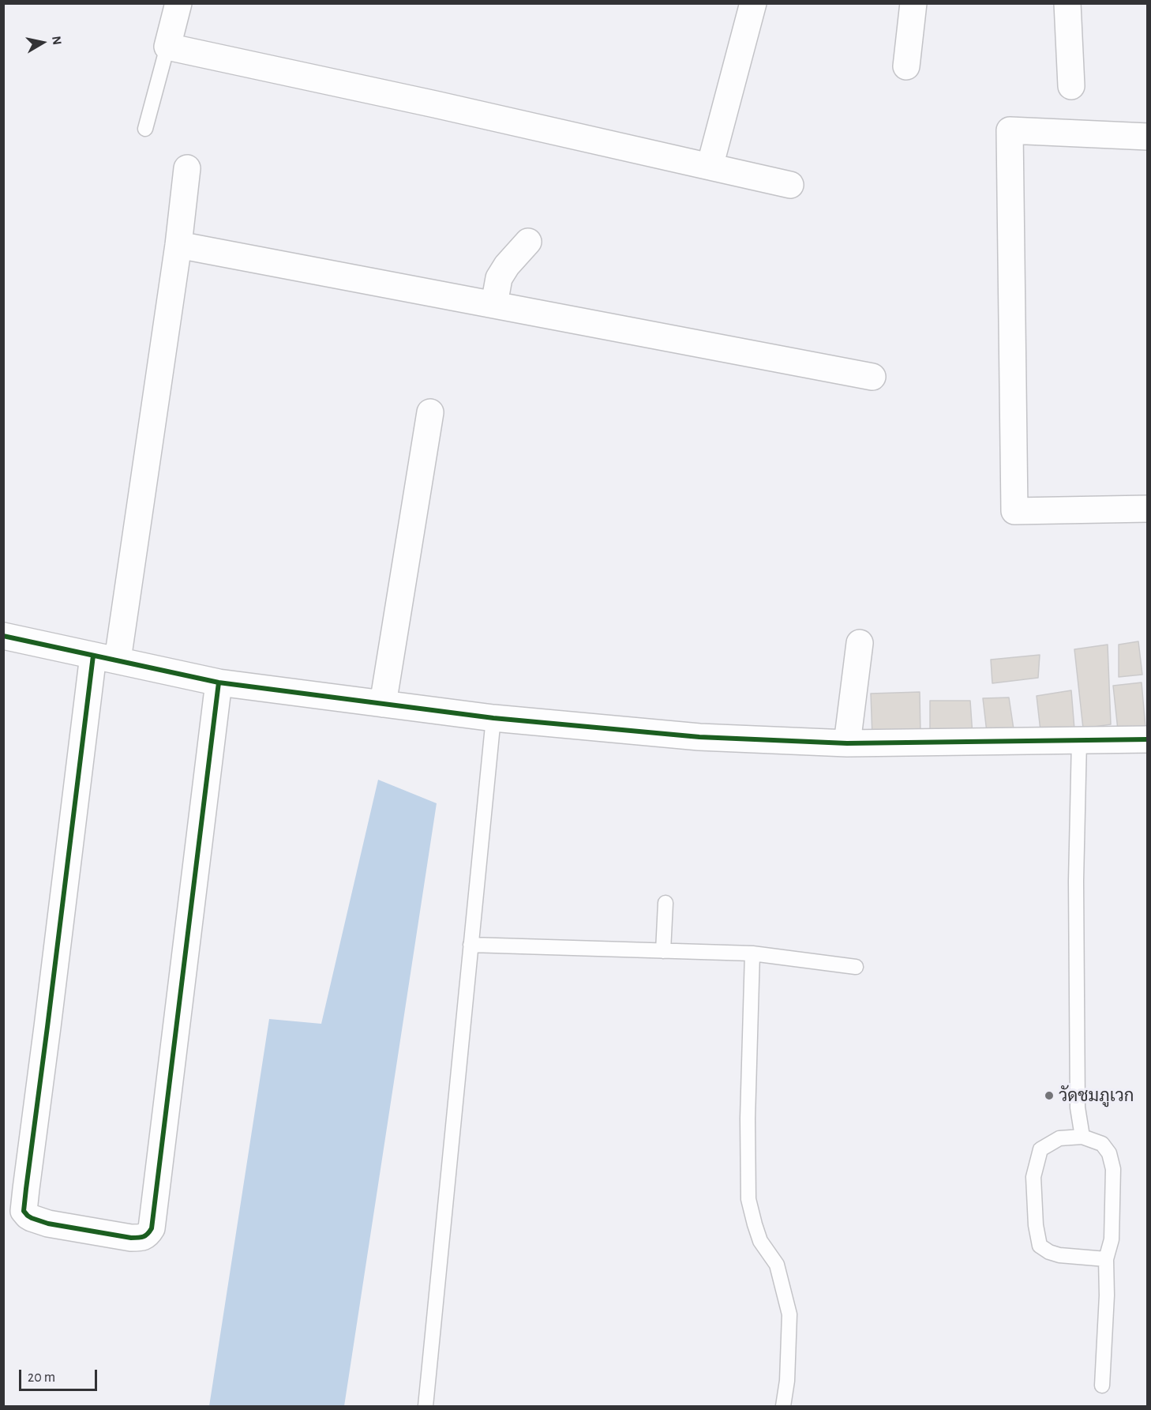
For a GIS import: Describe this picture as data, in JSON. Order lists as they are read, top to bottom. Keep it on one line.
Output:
{"places":["วัดชมภูเวก"],"scale_bar":"20 m","north":"right"}
